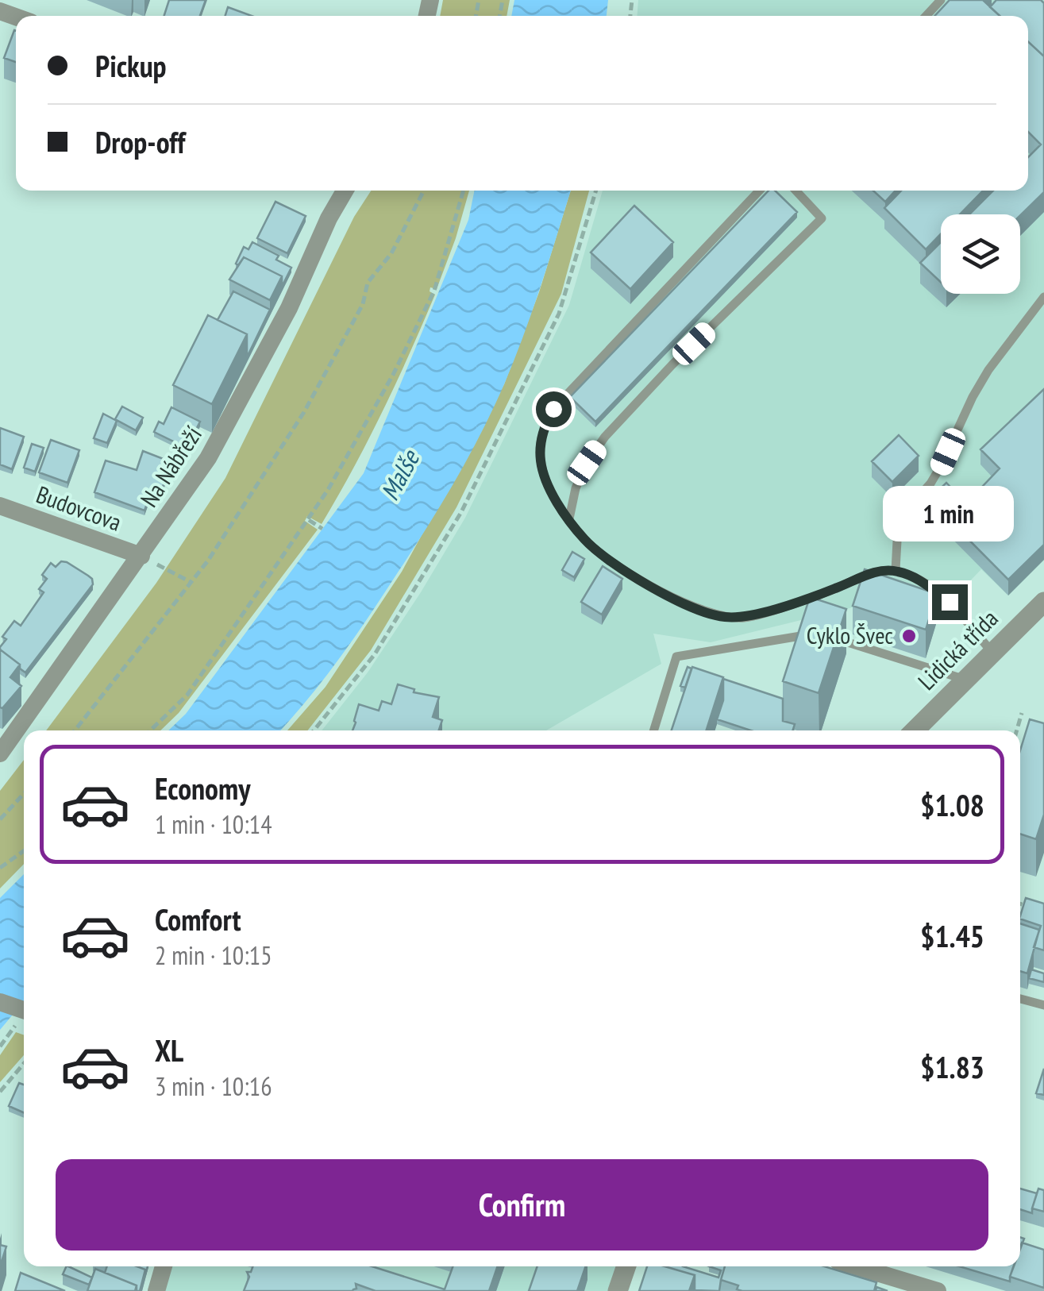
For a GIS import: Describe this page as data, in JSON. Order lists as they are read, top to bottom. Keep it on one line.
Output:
{"streets":{"street":["Na Nábřeží","Budovcova","Lidická třída"]},"crossings":[["Na Nábřeží","Budovcova"]],"water":["Malše"],"places":["Cyklo Švec"],"page":{"banner":["Pickup","Drop-off"],"bubble":"1 min","list":[{"name":"Economy","note":"1 min · 10:14","value":"$1.08"},{"name":"Comfort","note":"2 min · 10:15","value":"$1.45"},{"name":"XL","note":"3 min · 10:16","value":"$1.83"}],"buttons":"Confirm"}}
